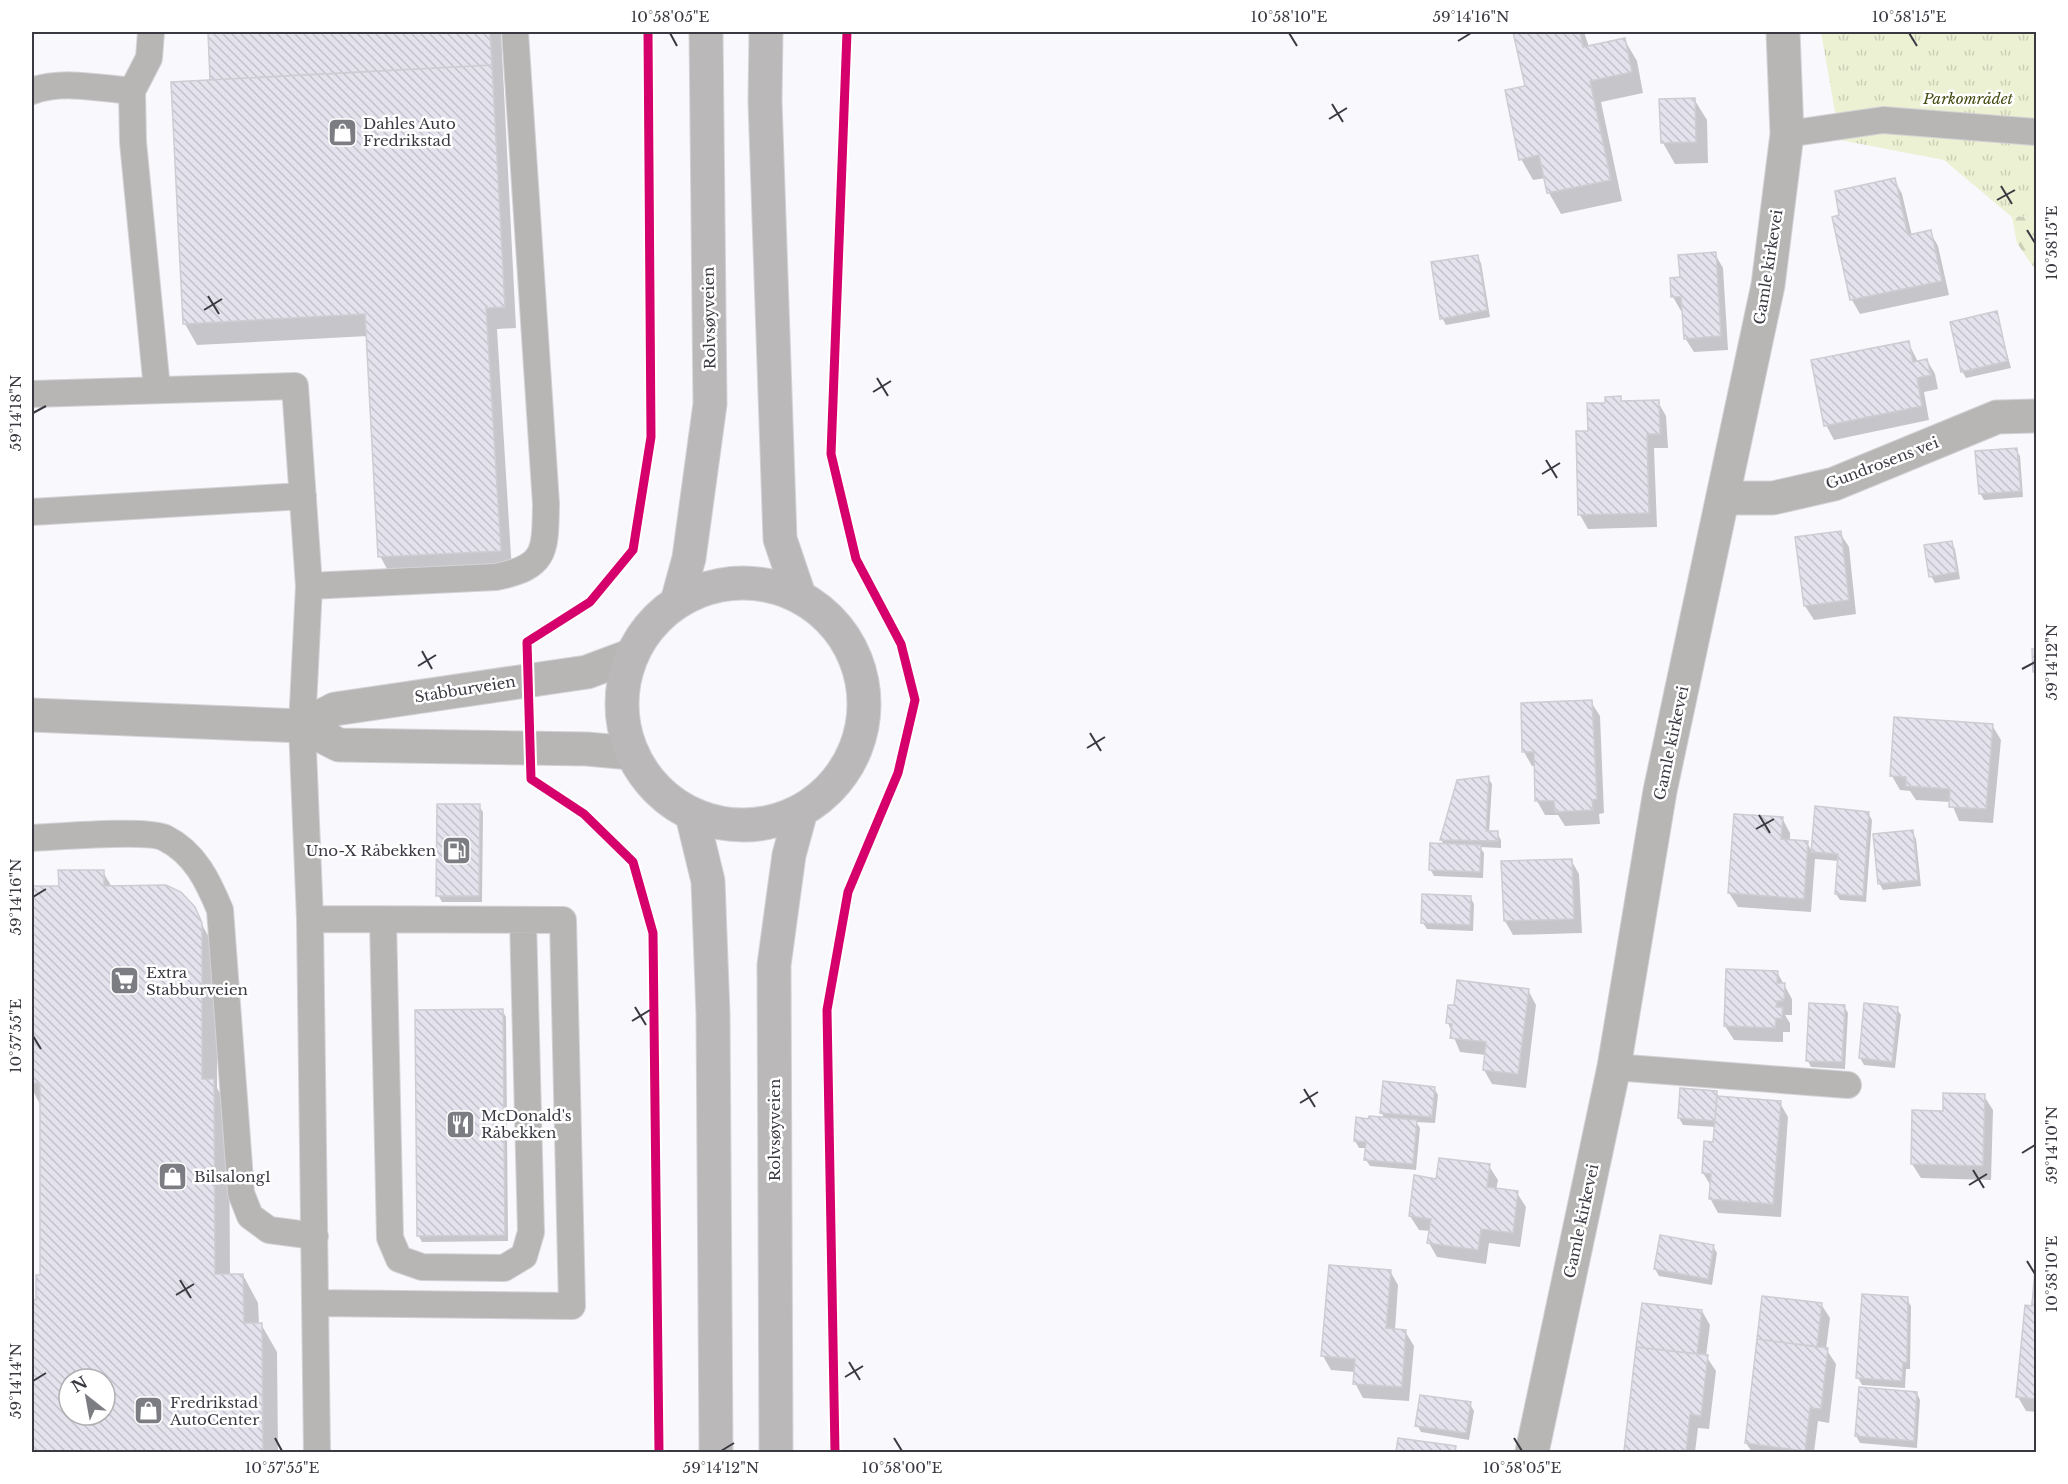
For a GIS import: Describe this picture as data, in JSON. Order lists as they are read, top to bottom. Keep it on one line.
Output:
{"streets":{"main road":["Rolvsøyveien"],"street":["Gamle kirkevei","Gundrosens vei","Stabburveien"]},"crossings":[["Gamle kirkevei","Gundrosens vei"]],"parks":["Parkområdet"],"places":{"shop":["Dahles Auto Fredrikstad","Bilsalong1","Fredrikstad AutoCenter"],"fuel station":["Uno-X Råbekken"],"supermarket":["Extra Stabburveien"],"restaurant":["McDonald's Råbekken"]},"north":"top left","coordinates":["10°58'05\"E","10°58'10\"E","59°14'16\"N","10°58'15\"E","59°14'18\"N","59°14'12\"N","10°57'55\"E","59°14'10\"N","59°14'14\"N","10°58'00\"E"]}
